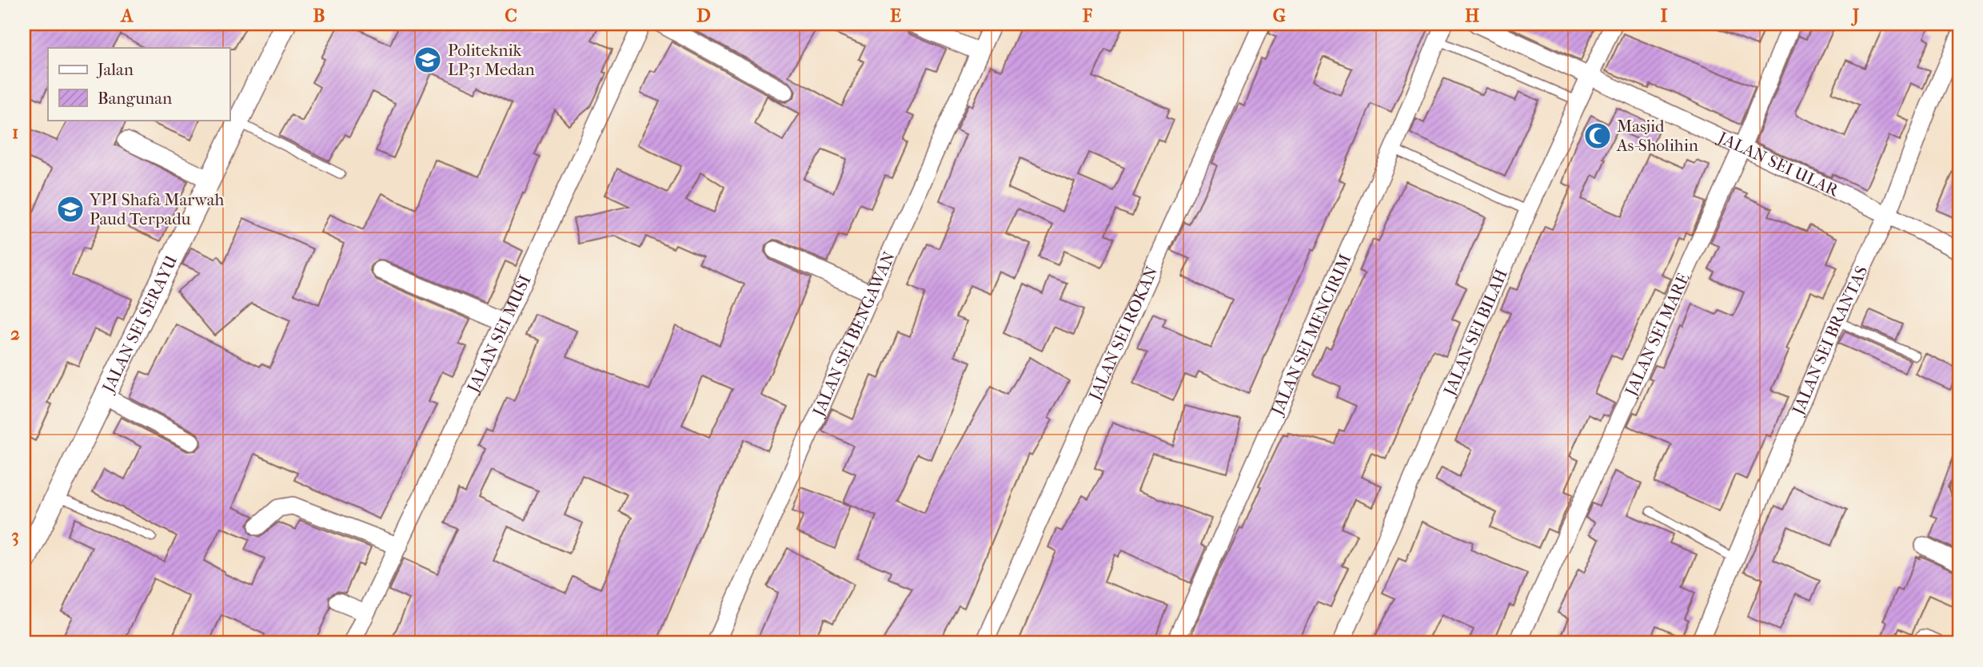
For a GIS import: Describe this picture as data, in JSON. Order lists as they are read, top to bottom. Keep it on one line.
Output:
{"streets":{"street":["JALAN SEI ULAR","JALAN SEI SERAYU","JALAN SEI BILAH","JALAN SEI BENGAWAN","JALAN SEI ROKAN","JALAN SEI MENCIRIM","JALAN SEI MUSI","JALAN SEI MARE","JALAN SEI BRANTAS"]},"crossings":[["JALAN SEI ULAR","JALAN SEI BILAH"],["JALAN SEI ULAR","JALAN SEI MARE"],["JALAN SEI ULAR","JALAN SEI BRANTAS"]],"places":{"school or university":["Politeknik LP31 Medan","YPI Shafa Marwah Paud Terpadu"],"mosque":["Masjid As-Sholihin"]},"legend":["Jalan","Bangunan"],"grid":{"columns":["A","B","C","D","E","F","G","H","I","J"],"rows":["1","2","3"]}}
